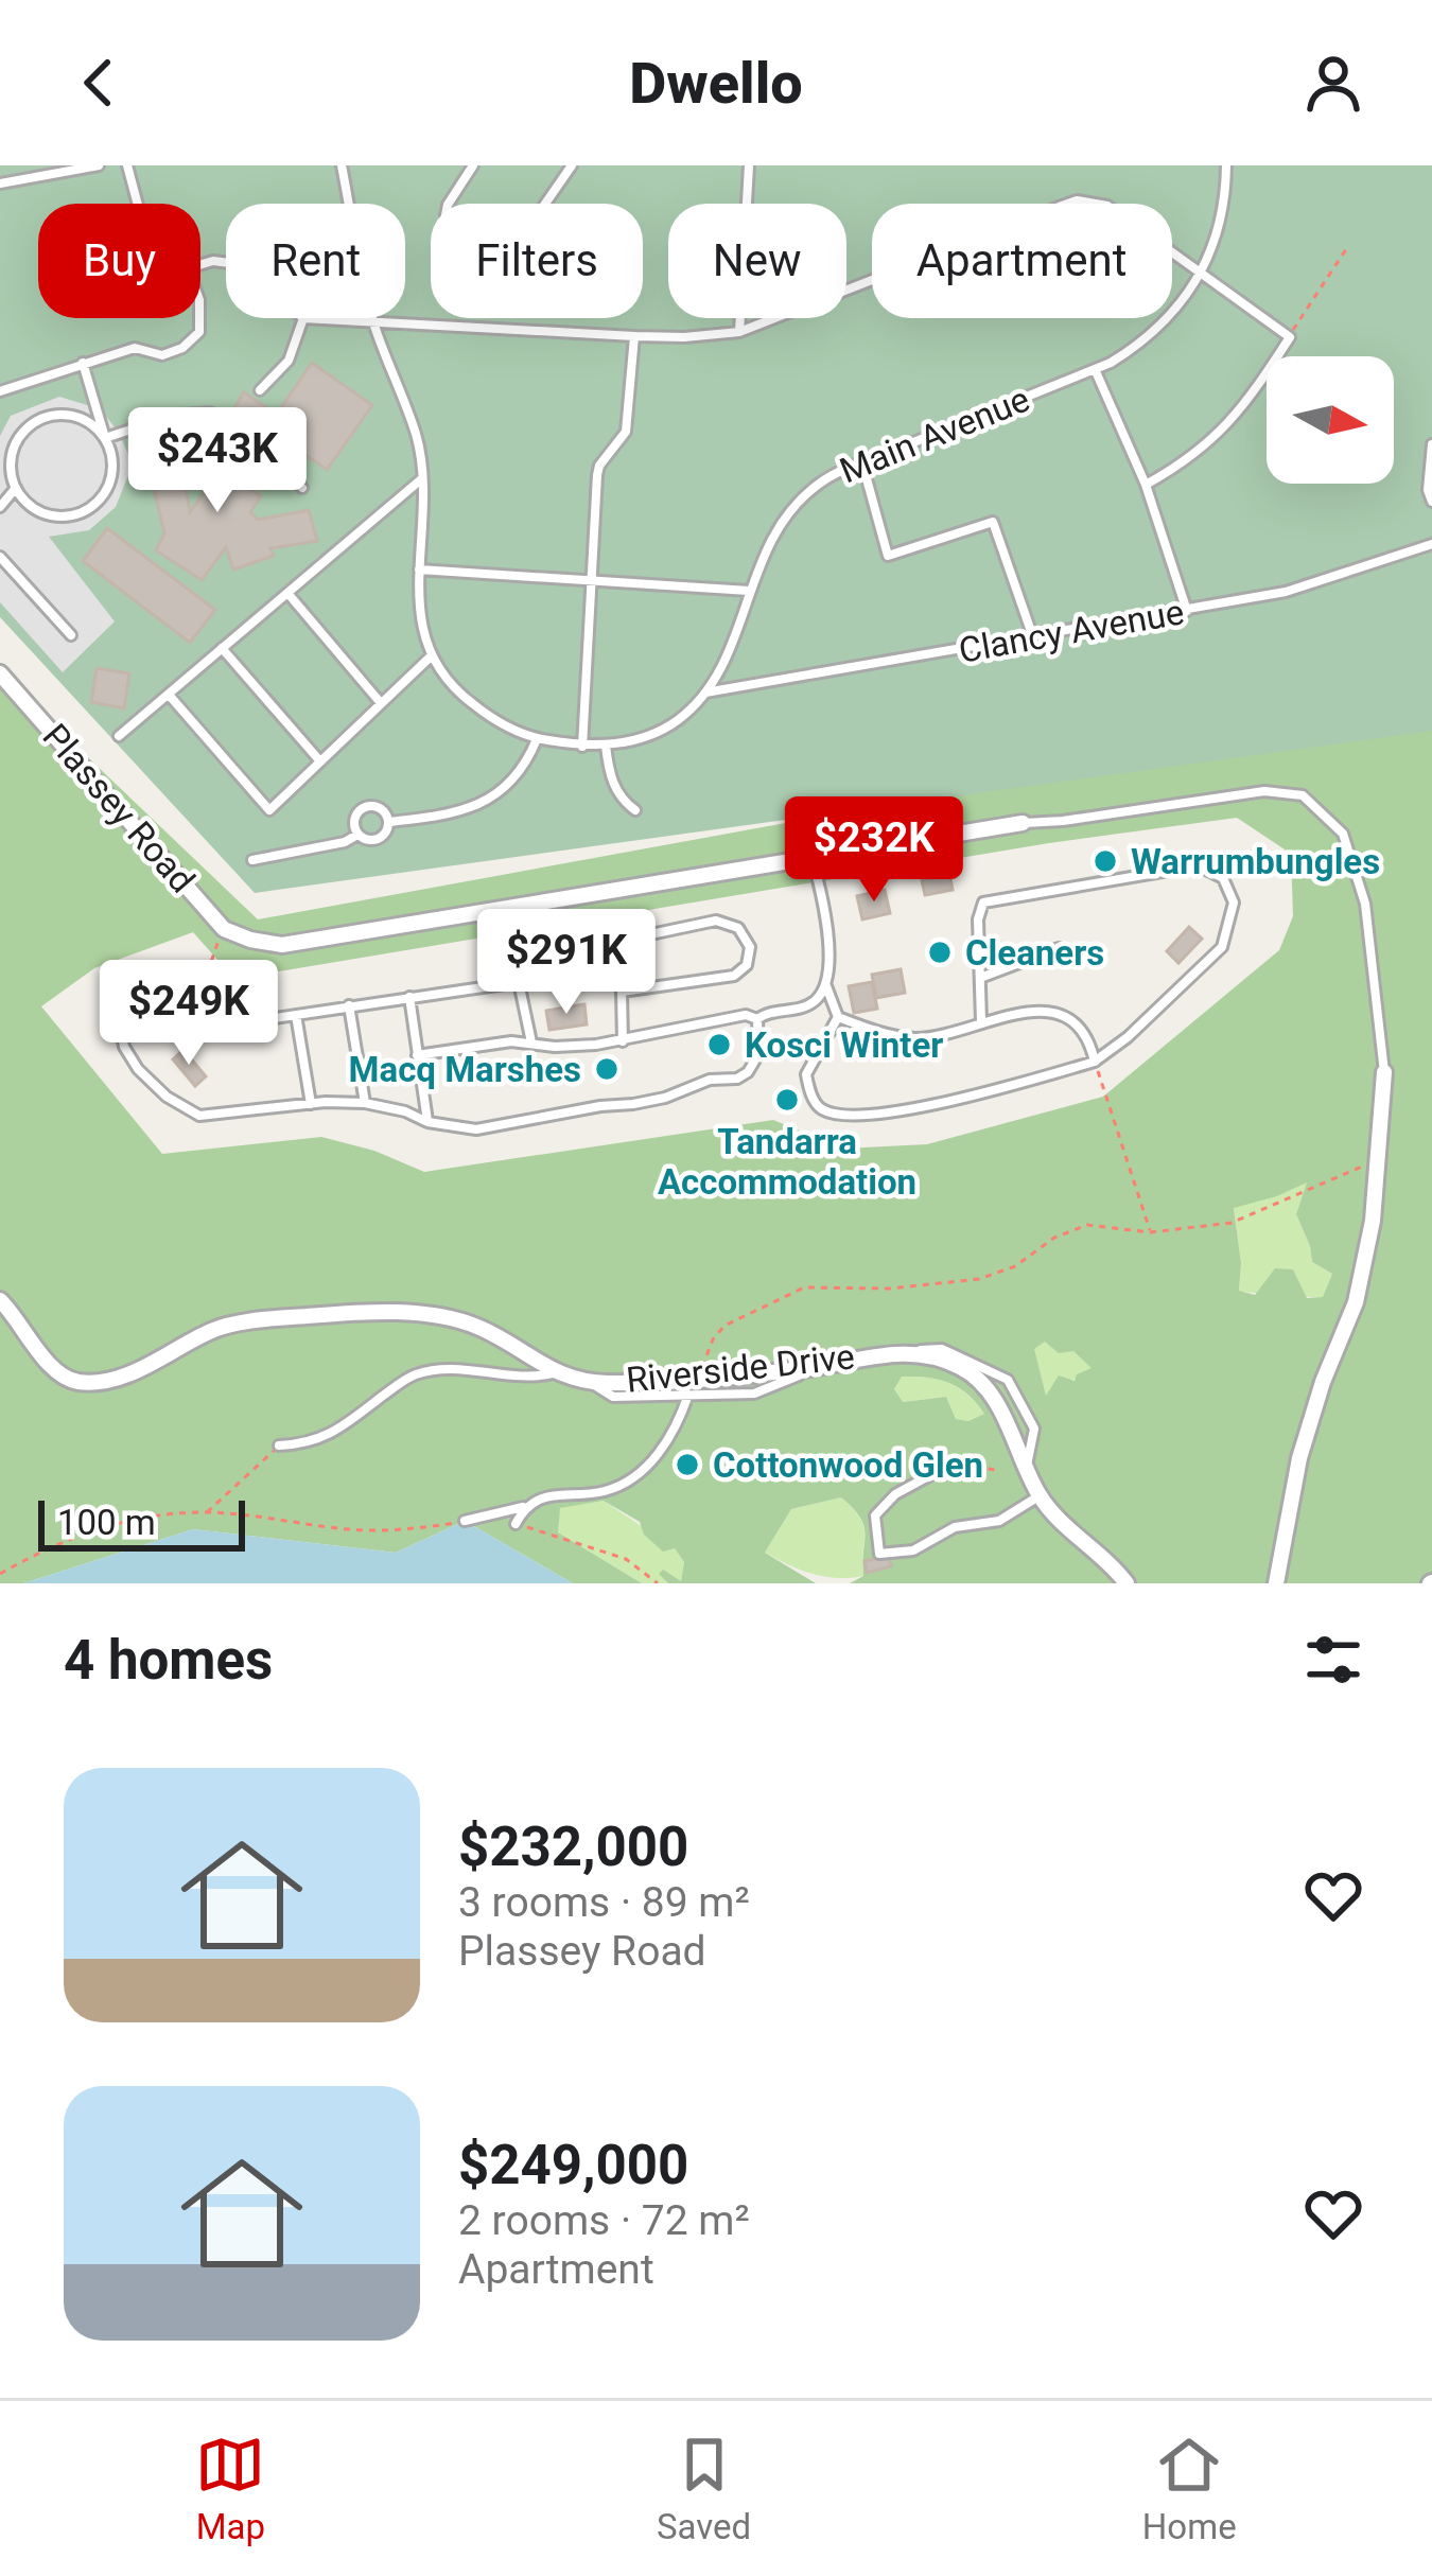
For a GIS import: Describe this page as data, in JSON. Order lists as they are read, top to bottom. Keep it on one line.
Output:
{"streets":{"street":["Plassey Road","Riverside Drive"],"lane":["Main Avenue","Clancy Avenue"]},"crossings":[["Main Avenue","Clancy Avenue"]],"places":["Warrumbungles","Cleaners","Kosci Winter","Macq Marshes","Tandarra Accommodation","Cottonwood Glen"],"scale_bar":"100 m","north":"right","page":{"header":"Dwello","chip":["Buy","Rent","Filters","New","Apartment"],"price":["$243K","$232K","$291K","$249K"],"scale":"100 m","heading":"4 homes","list":[{"name":"$232,000","note":"3 rooms · 89 m² · Plassey Road"},{"name":"$249,000","note":"2 rooms · 72 m² · Apartment"}],"tabs":["Map","Saved","Home"]}}
